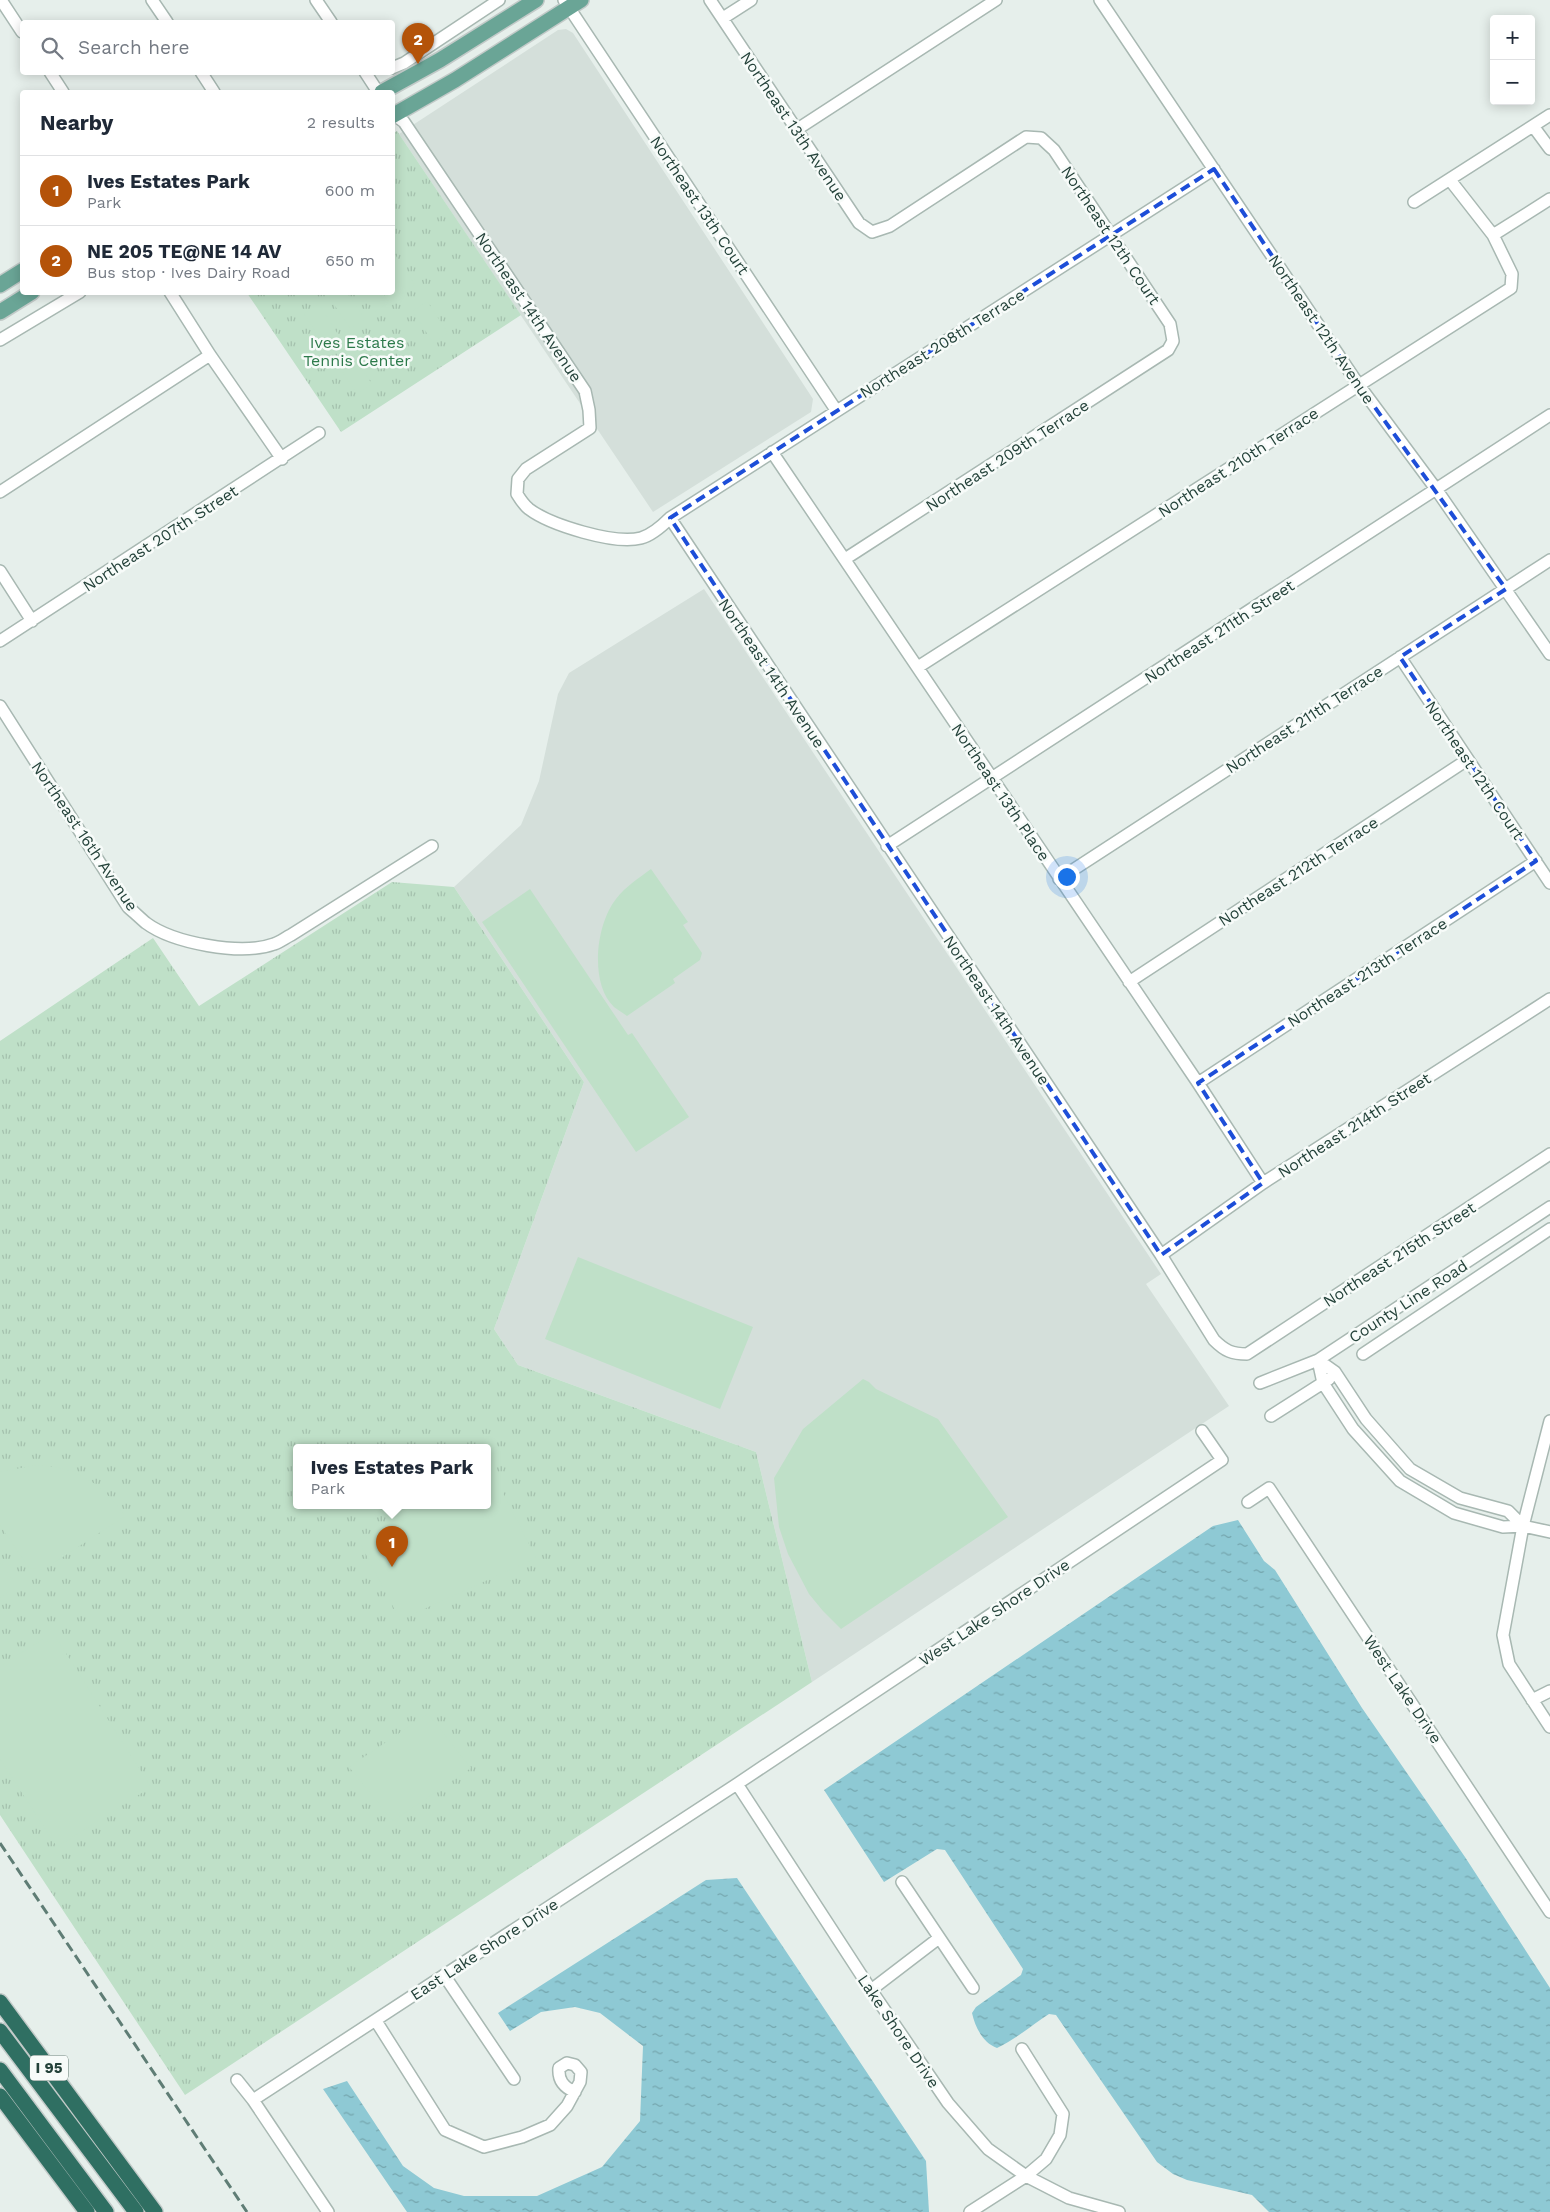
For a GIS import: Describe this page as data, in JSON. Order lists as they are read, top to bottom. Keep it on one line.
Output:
{"streets":{"highway":["I 95"],"street":["Northeast 13th Avenue","Northeast 13th Court","Northeast 12th Court","Northeast 14th Avenue","Northeast 12th Avenue","Northeast 208th Terrace","Northeast 209th Terrace","Northeast 210th Terrace","Northeast 207th Street","Northeast 211th Street","Northeast 211th Terrace","Northeast 13th Place","Northeast 16th Avenue","Northeast 212th Terrace","Northeast 213th Terrace","Northeast 214th Street","Northeast 215th Street","County Line Road","West Lake Shore Drive","West Lake Drive","East Lake Shore Drive","Lake Shore Drive"]},"crossings":[["Northeast 13th Avenue","Northeast 12th Court"],["Northeast 13th Court","Northeast 208th Terrace"],["Northeast 12th Court","Northeast 208th Terrace"],["Northeast 12th Court","Northeast 209th Terrace"],["Northeast 12th Court","Northeast 211th Terrace"],["Northeast 12th Court","Northeast 212th Terrace"],["Northeast 12th Court","Northeast 213th Terrace"],["Northeast 14th Avenue","Northeast 208th Terrace"],["Northeast 14th Avenue","Northeast 211th Street"],["Northeast 14th Avenue","Northeast 214th Street"],["Northeast 14th Avenue","Northeast 215th Street"],["Northeast 12th Avenue","Northeast 208th Terrace"],["Northeast 12th Avenue","Northeast 210th Terrace"],["Northeast 12th Avenue","Northeast 211th Street"],["Northeast 12th Avenue","Northeast 211th Terrace"],["Northeast 208th Terrace","Northeast 13th Place"],["Northeast 209th Terrace","Northeast 13th Place"],["Northeast 210th Terrace","Northeast 13th Place"],["Northeast 211th Street","Northeast 13th Place"],["Northeast 211th Terrace","Northeast 13th Place"],["Northeast 13th Place","Northeast 212th Terrace"],["Northeast 13th Place","Northeast 213th Terrace"],["Northeast 13th Place","Northeast 214th Street"],["West Lake Shore Drive","East Lake Shore Drive"],["West Lake Shore Drive","Lake Shore Drive"],["East Lake Shore Drive","Lake Shore Drive"]],"parks":["Ives Estates Tennis Center"],"page":{"map_buttons":["+","−"],"search":"Search here","pins":["2","1"],"heading":["Nearby","2 results"],"list":[{"mark":"1","name":"Ives Estates Park","note":"Park","value":"600 m"},{"mark":"2","name":"NE 205 TE@NE 14 AV","note":"Bus stop · Ives Dairy Road","value":"650 m"}],"popup":["Ives Estates Park","Park"]}}
